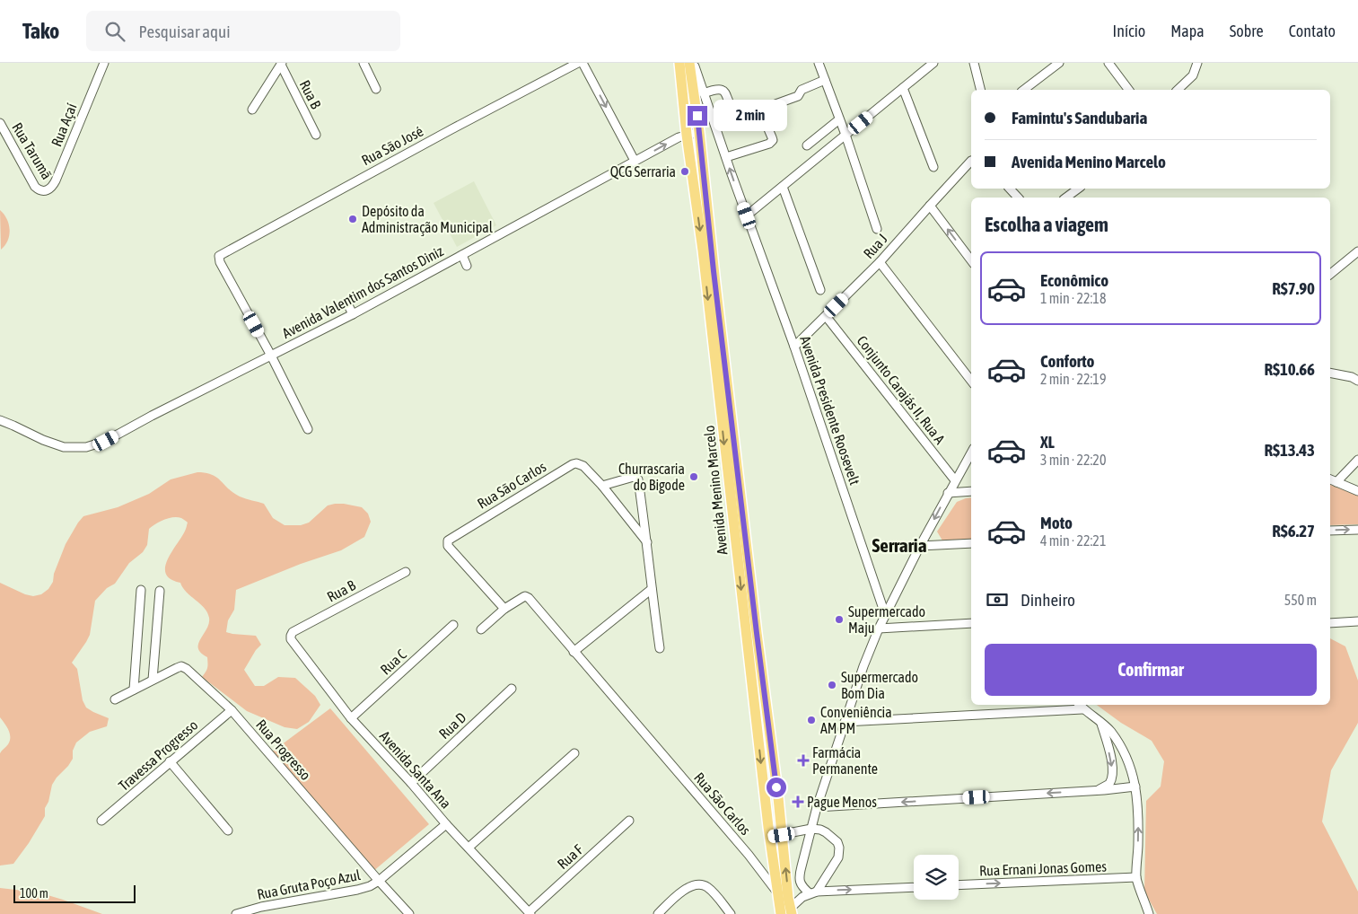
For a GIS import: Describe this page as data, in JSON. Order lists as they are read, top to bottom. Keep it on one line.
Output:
{"streets":{"main road":["Avenida Menino Marcelo"],"street":["Rua B","Rua Açaí","Rua São José","Rua Tarumã","Rua J","Avenida Valentim dos Santos Diniz","Conjunto Carajás II, Rua A","Avenida Presidente Roosevelt","Rua São Carlos","Rua C","Rua D","Rua Progresso","Travessa Progresso","Avenida Santa Ana","Rua F","Rua Ernani Jonas Gomes","Rua Gruta Poço Azul"]},"crossings":[["Rua B","Avenida Santa Ana"],["Rua Açaí","Rua Tarumã"],["Rua São José","Avenida Valentim dos Santos Diniz"],["Rua J","Conjunto Carajás II, Rua A"],["Rua J","Avenida Presidente Roosevelt"],["Avenida Valentim dos Santos Diniz","Avenida Menino Marcelo"],["Avenida Presidente Roosevelt","Avenida Menino Marcelo"],["Rua São Carlos","Avenida Menino Marcelo"],["Rua C","Avenida Santa Ana"],["Rua D","Avenida Santa Ana"],["Rua Progresso","Travessa Progresso"],["Rua Progresso","Rua Gruta Poço Azul"],["Avenida Santa Ana","Rua F"],["Avenida Santa Ana","Rua Gruta Poço Azul"]],"one_way":["Rua Ernani Jonas Gomes"],"districts":["Serraria"],"places":{"other":["QCG Serraria","Depósito da Administração Municipal","Churrascaria do Bigode","Supermercado Maju","Supermercado Bom Dia","Conveniência AM PM"],"health":["Farmácia Permanente","Pague Menos"]},"scale_bar":"100 m","page":{"header":"Tako","search":"Pesquisar aqui","nav":["Início","Mapa","Sobre","Contato"],"banner":["Famintu's Sandubaria","Avenida Menino Marcelo"],"bubble":"2 min","heading":"Escolha a viagem","list":[{"name":"Econômico","note":"1 min · 22:18","value":"R$7.90"},{"name":"Conforto","note":"2 min · 22:19","value":"R$10.66"},{"name":"XL","note":"3 min · 22:20","value":"R$13.43"},{"name":"Moto","note":"4 min · 22:21","value":"R$6.27"}],"pay":["Dinheiro","550 m"],"buttons":"Confirmar","scale":"100 m"}}
